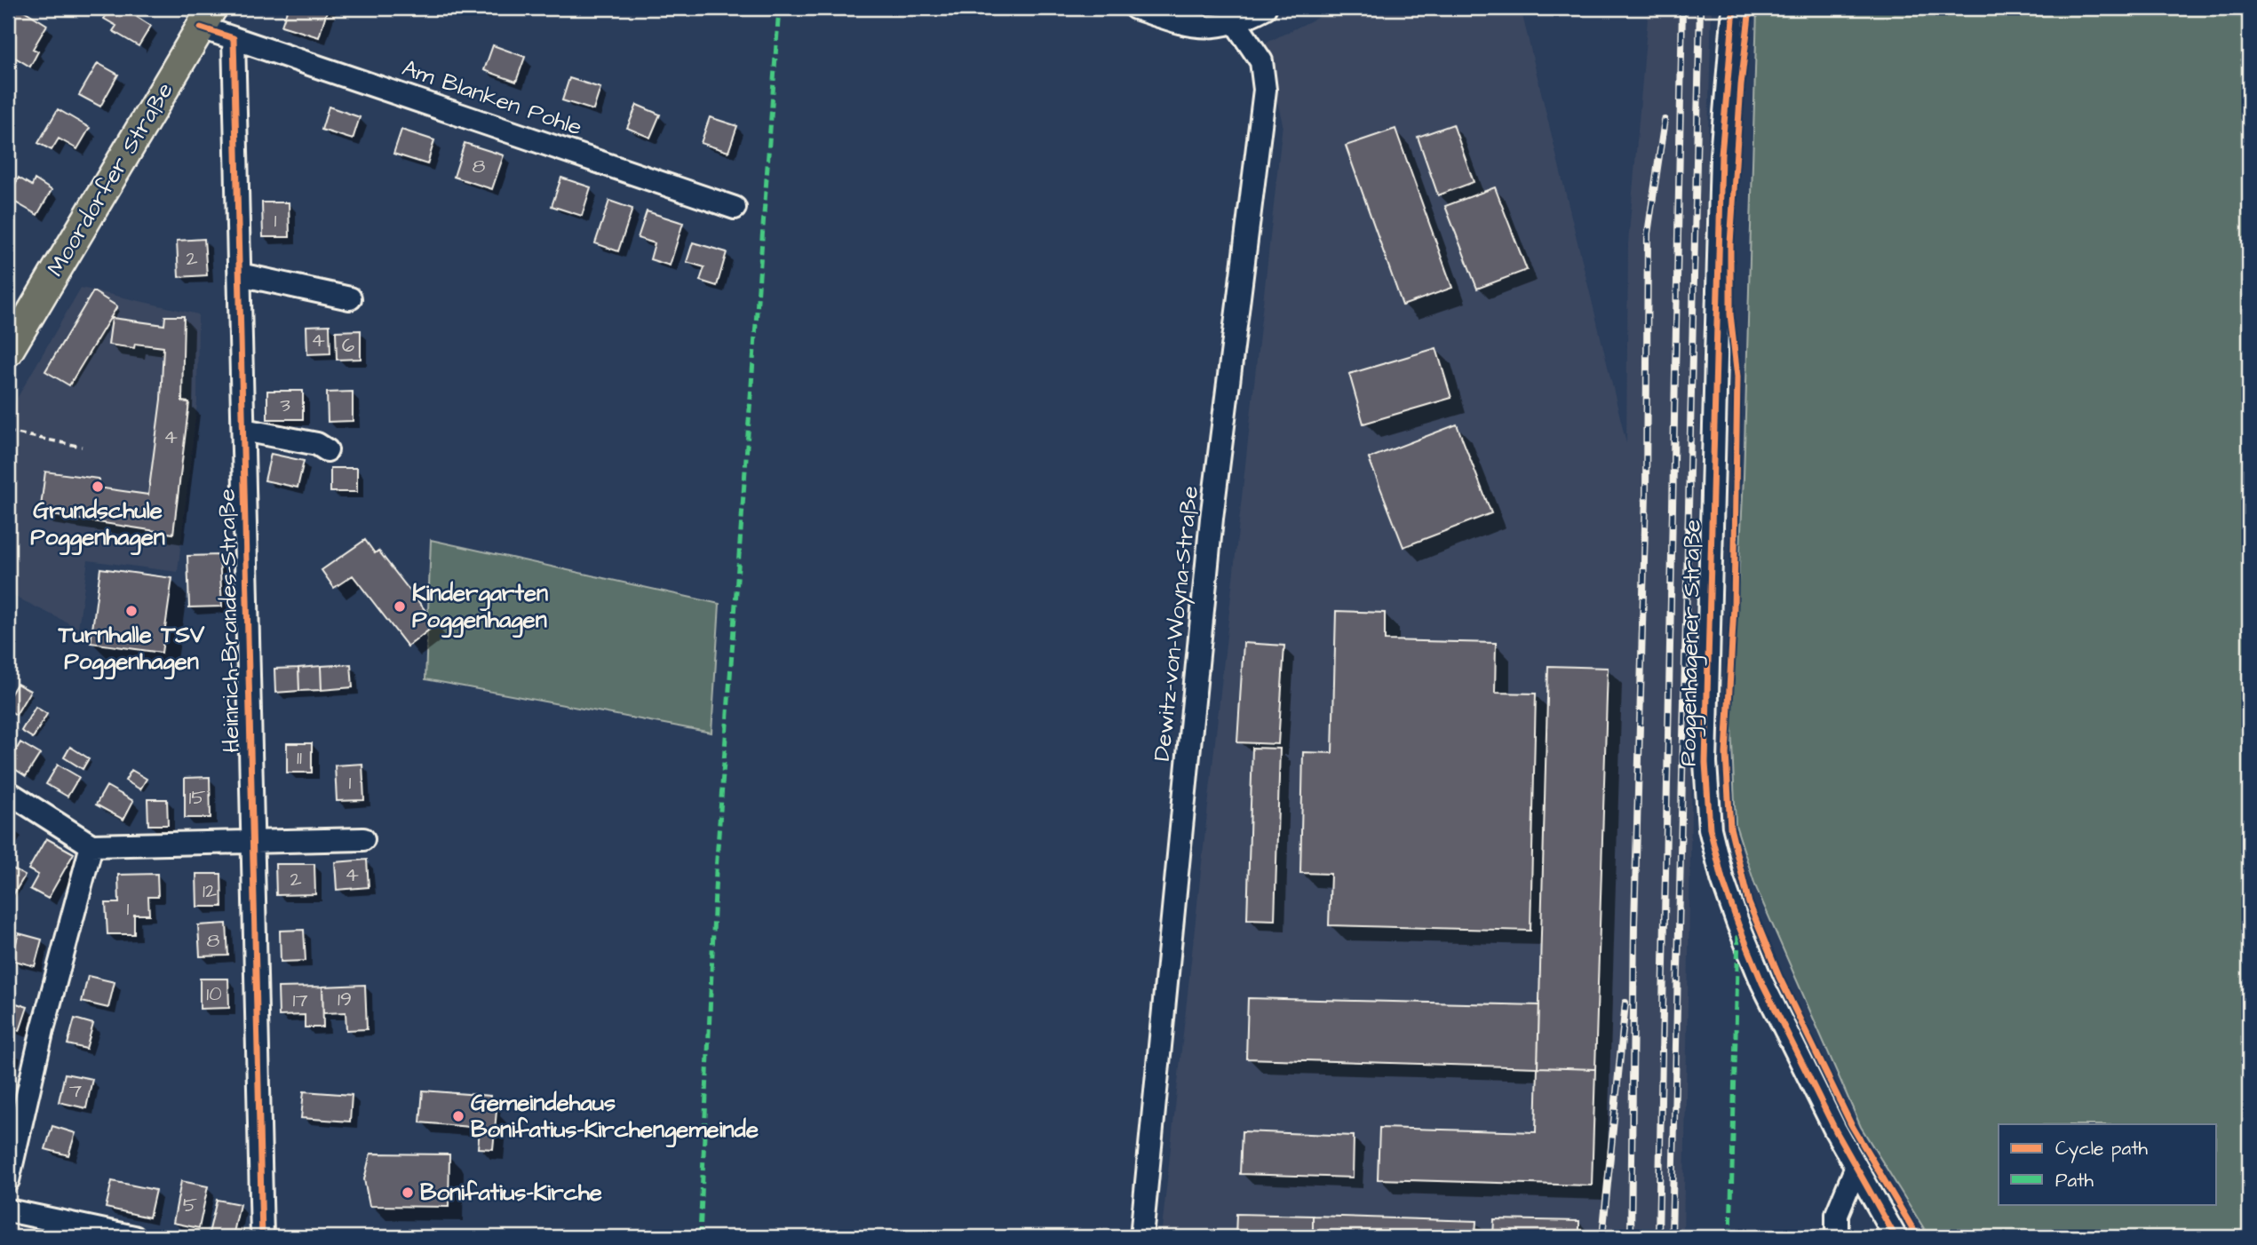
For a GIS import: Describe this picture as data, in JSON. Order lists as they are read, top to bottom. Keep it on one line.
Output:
{"streets":{"main road":["Moordorfer Straße"],"street":["Am Blanken Pohle","Heinrich-Brandes-Straße","Dewitz-von-Woyna-Straße","Poggenhagener Straße"]},"crossings":[["Am Blanken Pohle","Heinrich-Brandes-Straße"]],"places":["Grundschule Poggenhagen","Kindergarten Poggenhagen","Turnhalle TSV Poggenhagen","Gemeindehaus Bonifatius-Kirchengemeinde","Bonifatius-Kirche"],"house_numbers":["8","1","2","4","6","3","4","11","1","15","4","2","12","1","8","10","19","17","7","5"],"legend":["Cycle path","Path"]}
